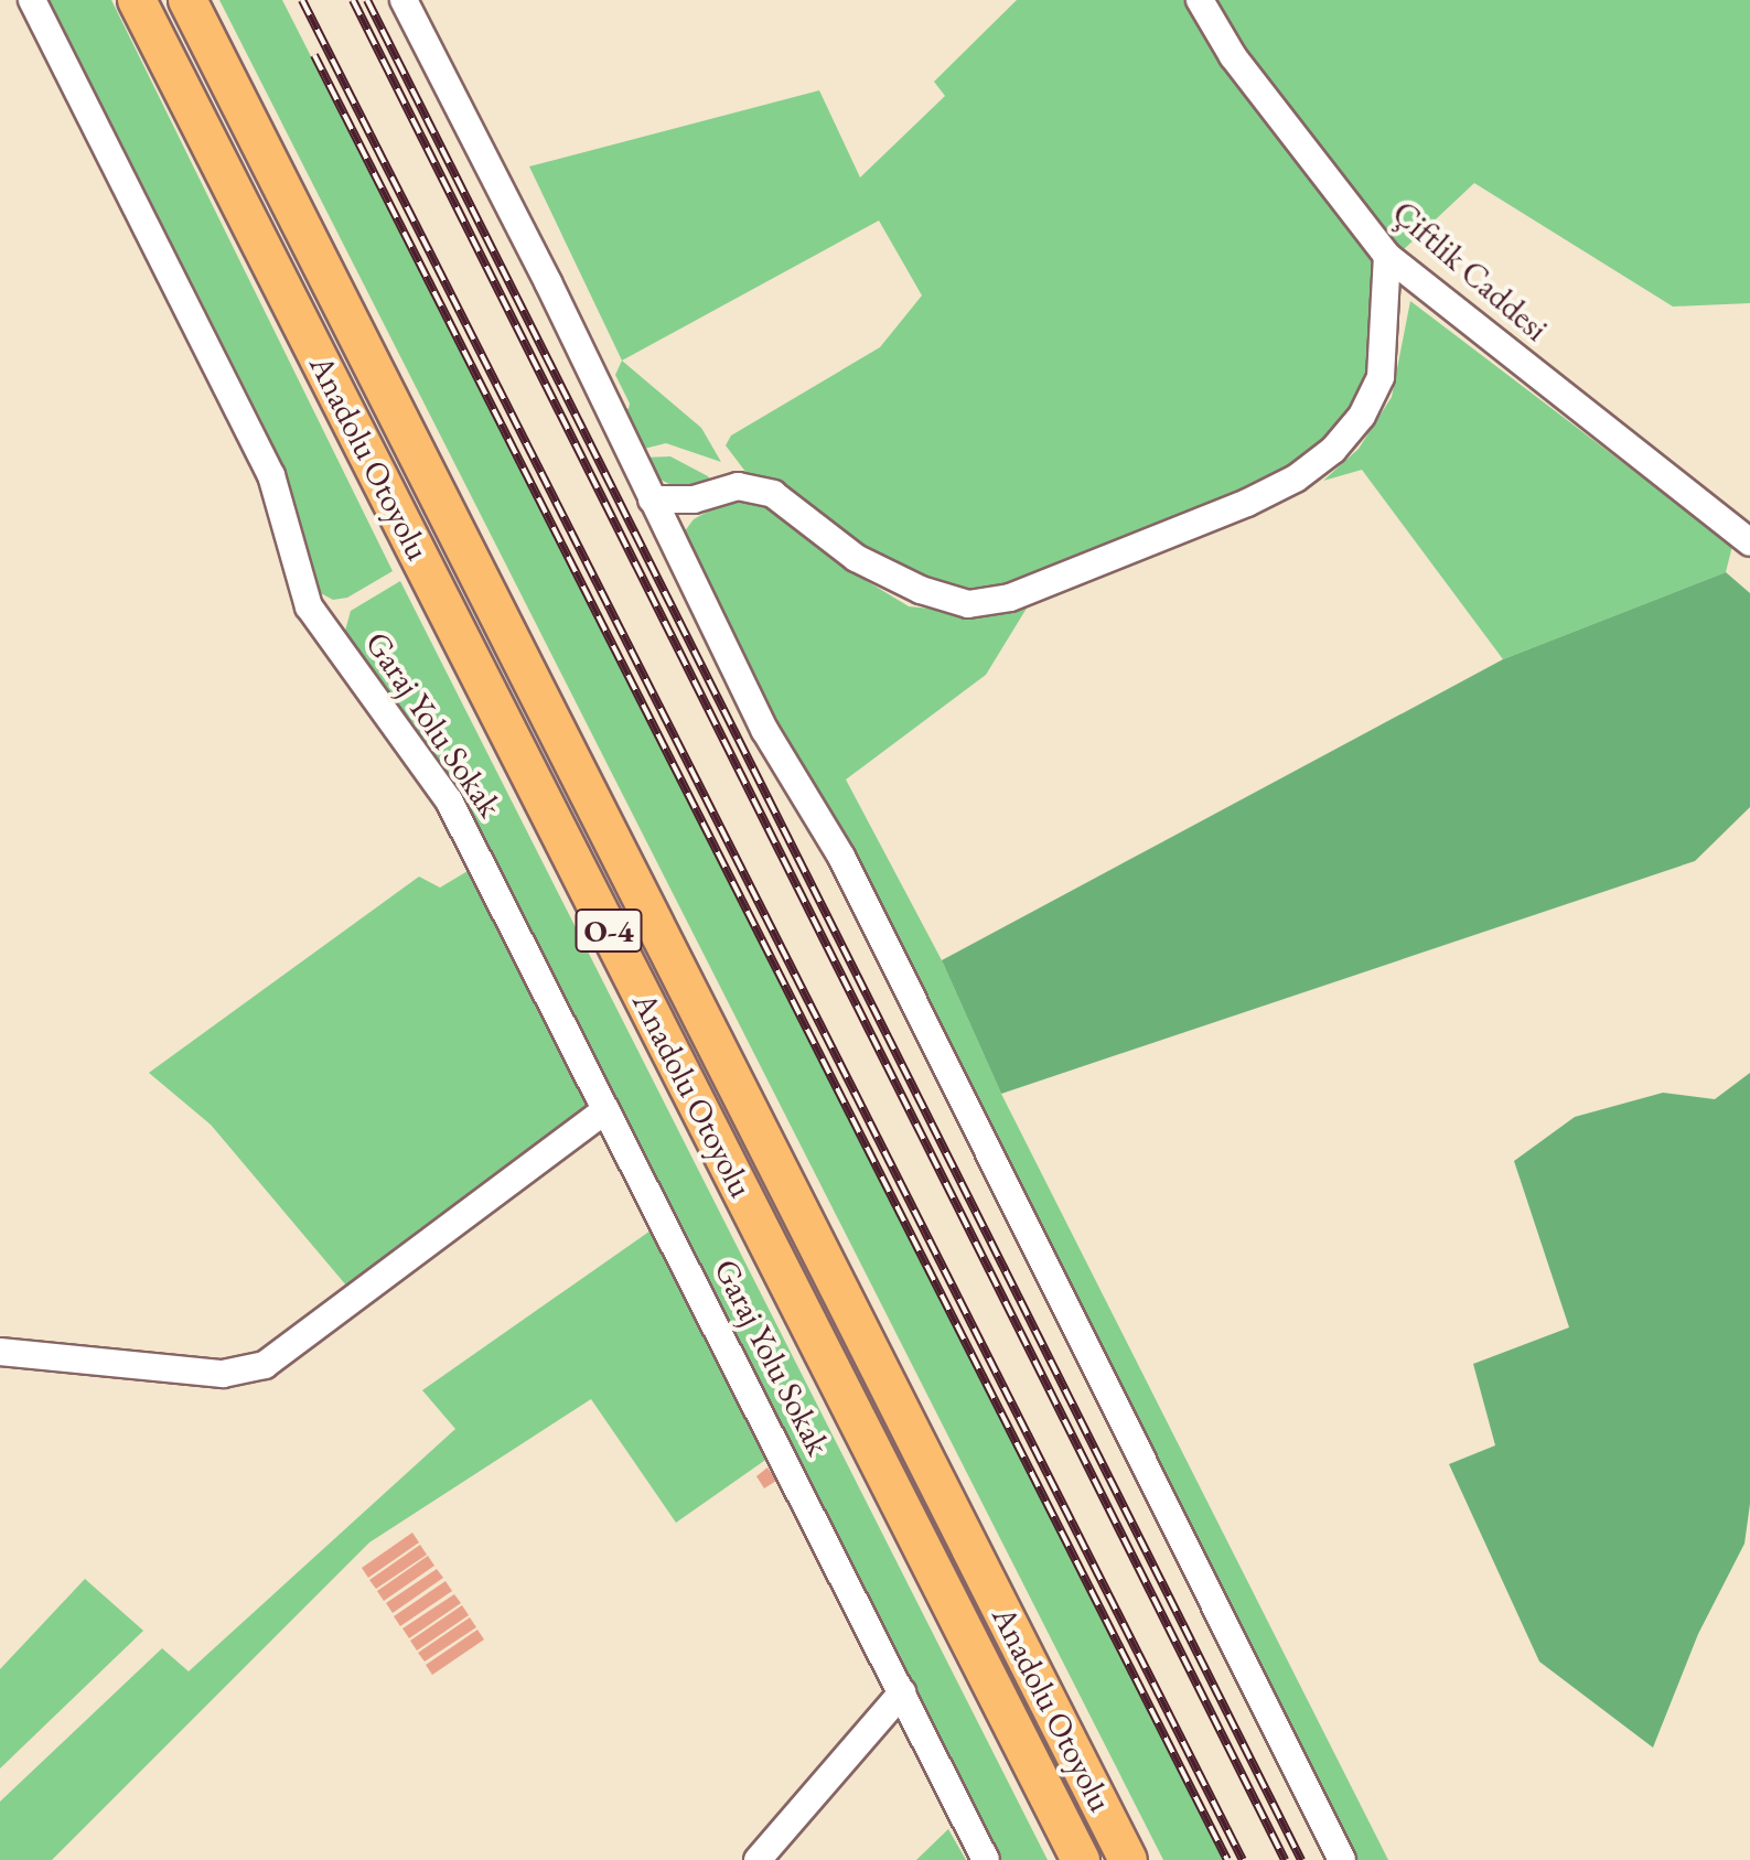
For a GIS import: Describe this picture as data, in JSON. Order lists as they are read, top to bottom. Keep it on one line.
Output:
{"streets":{"highway":["Anadolu Otoyolu","O-4"],"street":["Çiftlik Caddesi","Garaj Yolu Sokak"]}}
